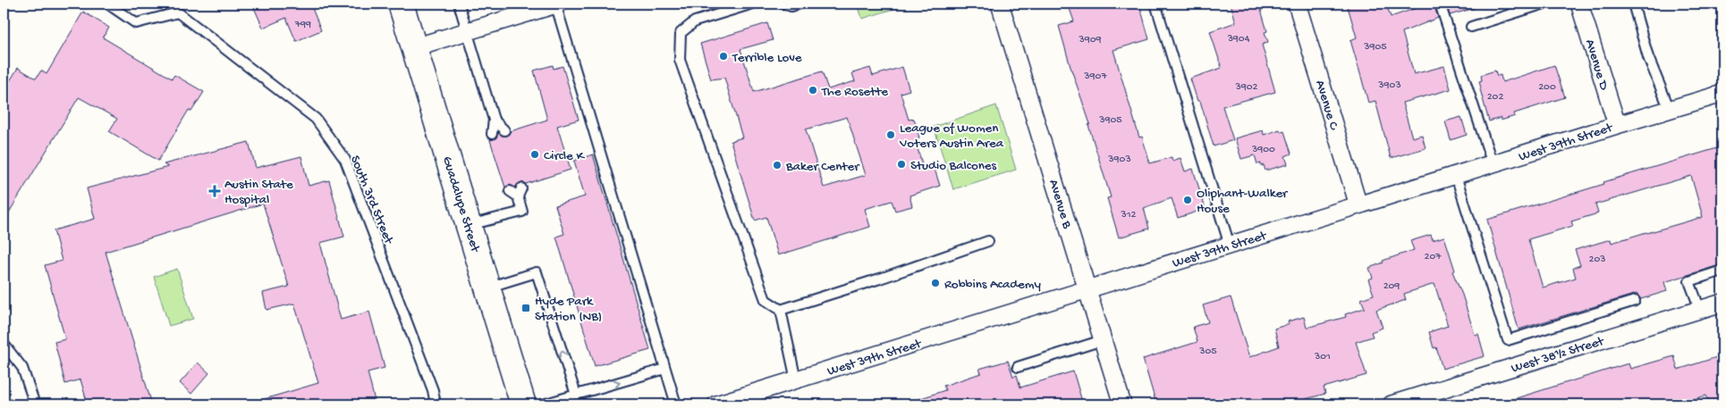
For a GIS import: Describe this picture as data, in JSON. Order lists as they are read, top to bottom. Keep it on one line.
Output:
{"streets":{"main road":["Guadalupe Street"],"street":["Avenue D","Avenue C","West 39th Street","Avenue B","West 38½ Street"],"lane":["South 3rd Street"]},"crossings":[["Avenue D","West 39th Street"],["Avenue C","West 39th Street"],["West 39th Street","Avenue B"]],"places":{"other":["Terrible Love","The Rosette","League of Women Voters Austin Area","Circle K","Studio Balcones","Baker Center","Oliphant-Walker House","Robbins Academy"],"health":["Austin State Hospital"],"transit":["Hyde Park Station (NB)"]},"house_numbers":["799","3904","3909","3905","3907","3903","3902","200","202","3905","3900","3903","312","207","203","209","305","301"]}
